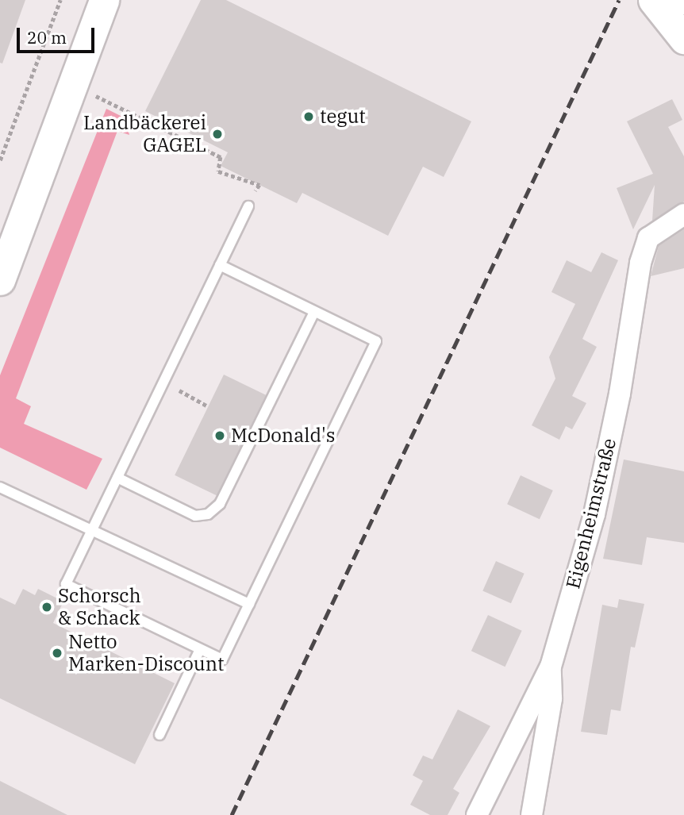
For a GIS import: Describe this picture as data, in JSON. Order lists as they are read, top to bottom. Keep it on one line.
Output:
{"streets":{"street":["Eigenheimstraße"]},"places":["tegut","Landbäckerei GAGEL","McDonald's","Schorsch & Schack","Netto Marken-Discount"],"scale_bar":"20 m"}
